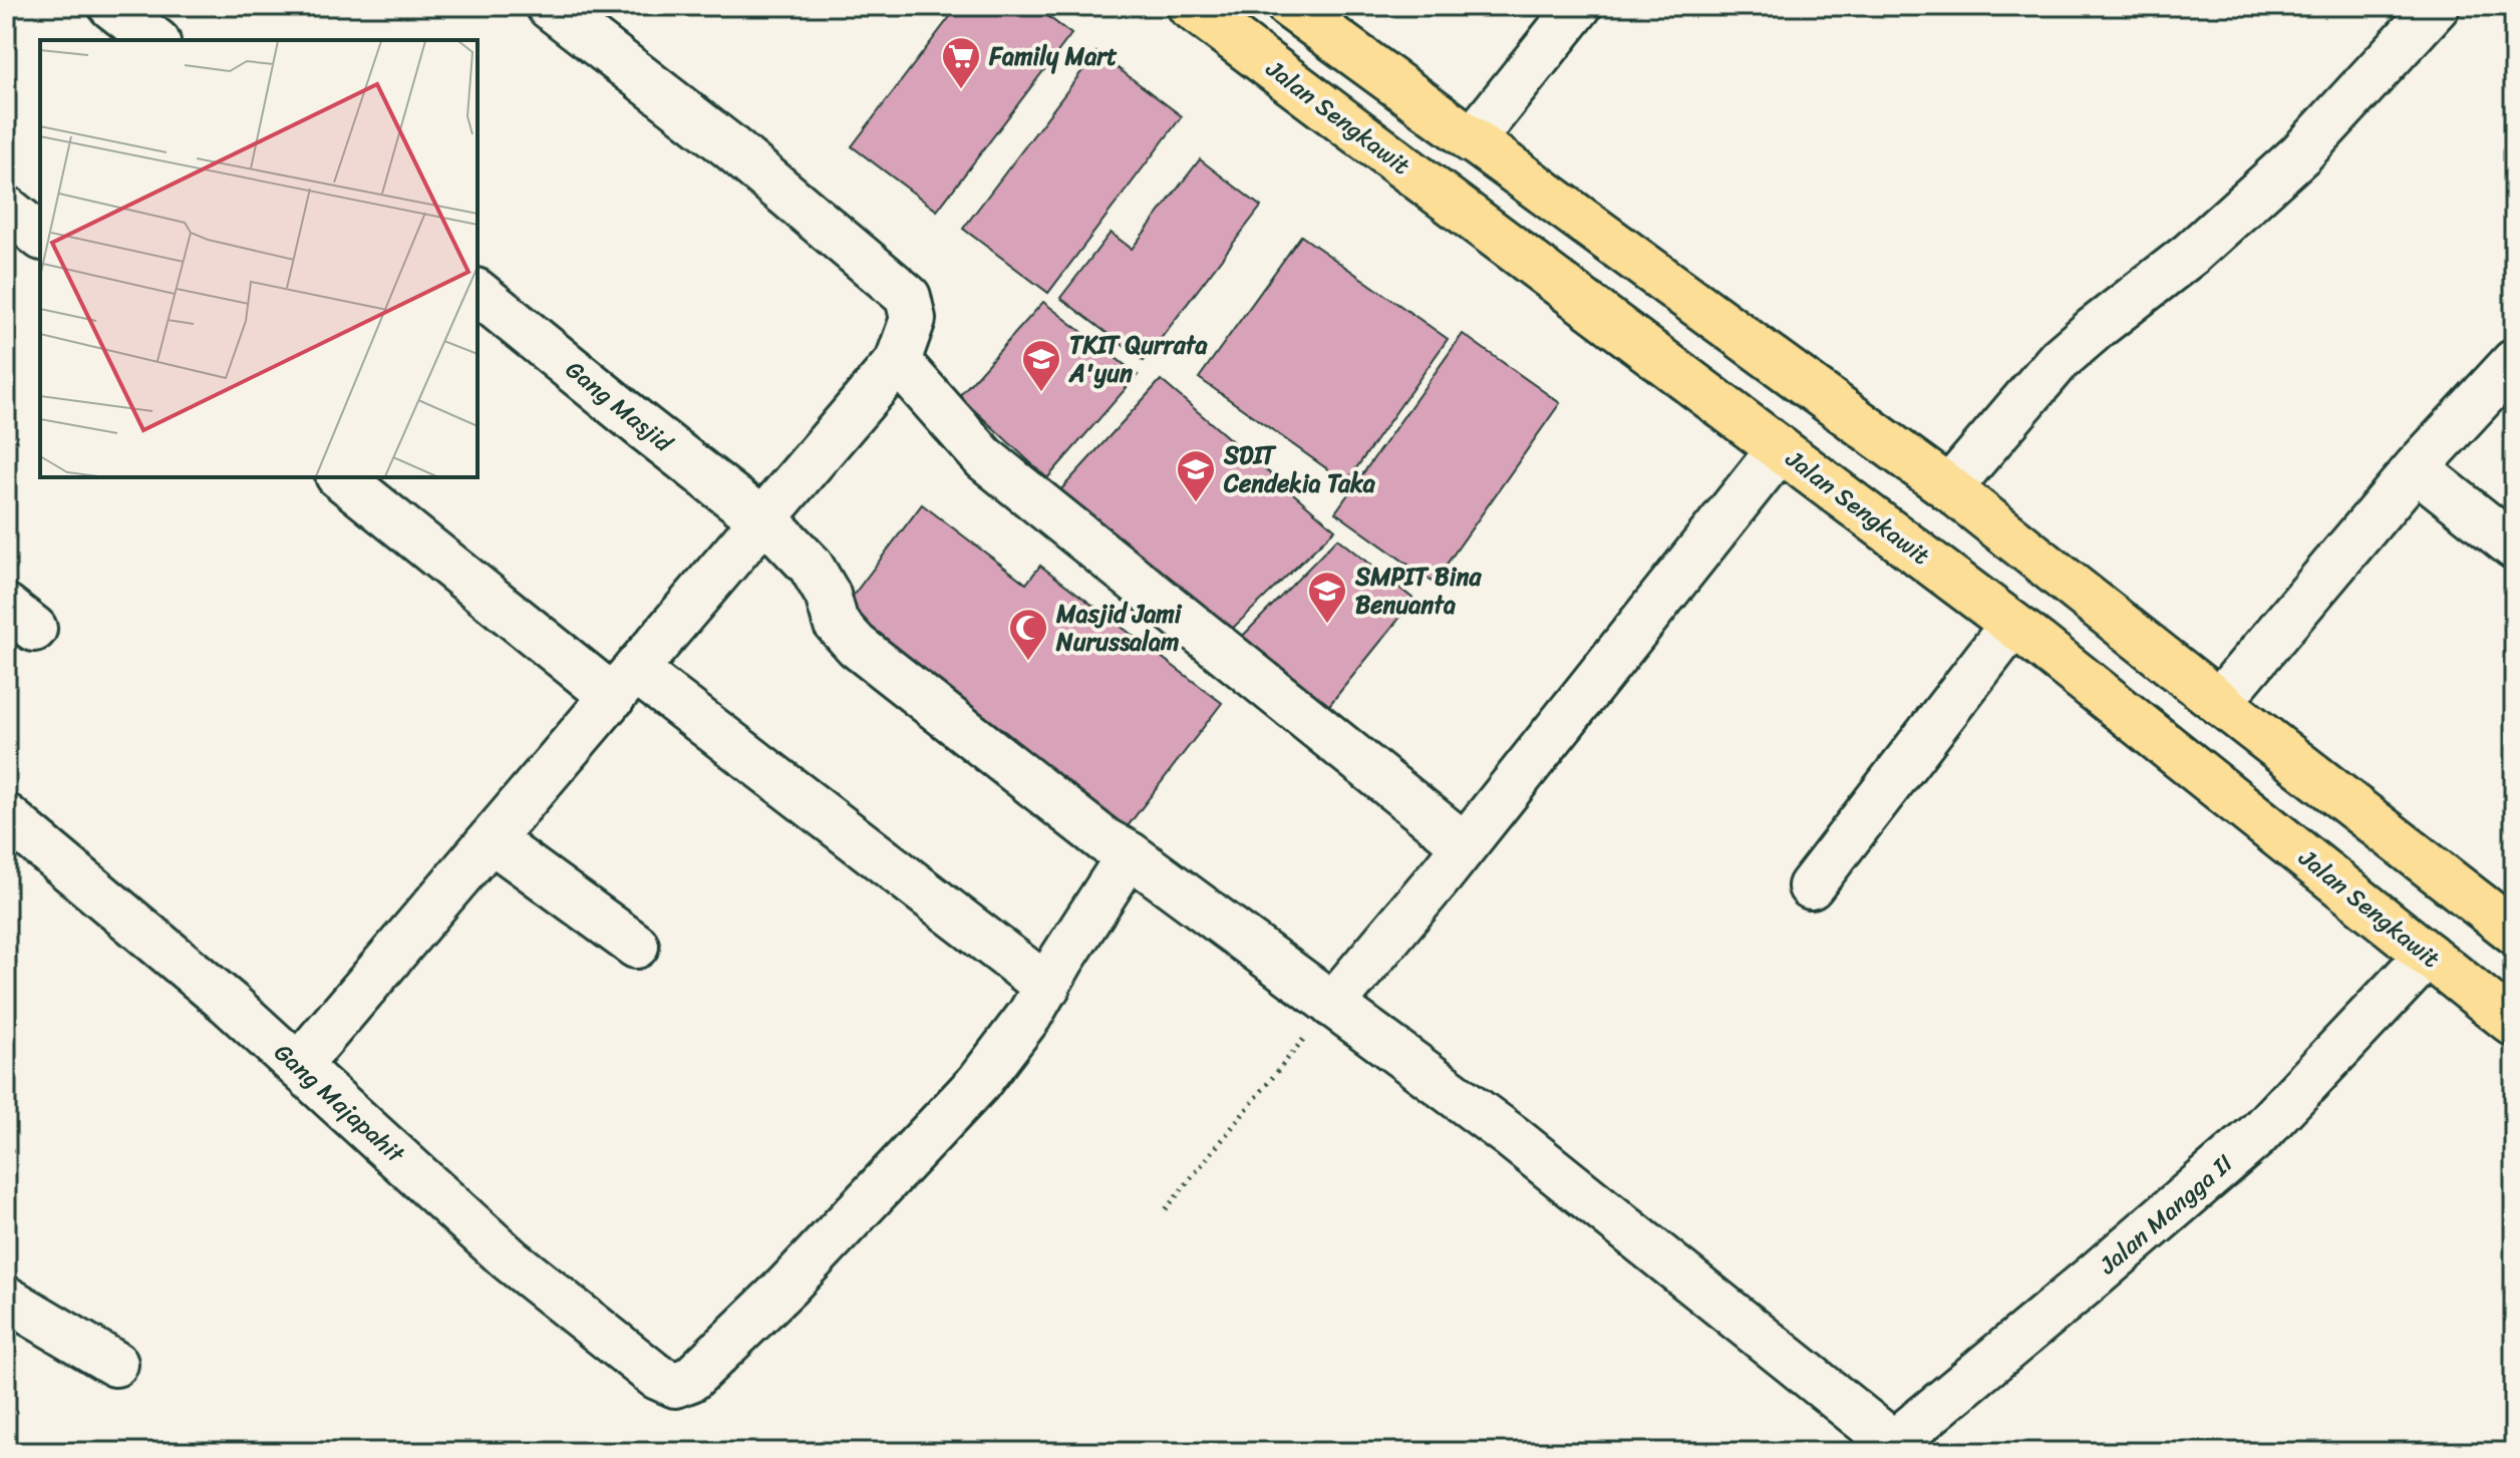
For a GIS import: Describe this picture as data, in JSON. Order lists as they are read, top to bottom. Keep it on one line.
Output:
{"streets":{"highway":["Jalan Sengkawit"],"street":["Gang Masjid","Gang Majapahit","Jalan Mangga II"]},"crossings":[["Jalan Sengkawit","Jalan Mangga II"],["Gang Masjid","Jalan Mangga II"]],"places":{"supermarket":["Family Mart"],"school or university":["TKIT Qurrata A'yun","SDIT Cendekia Taka","SMPIT Bina Benuanta"],"mosque":["Masjid Jami Nurussalam"]}}
